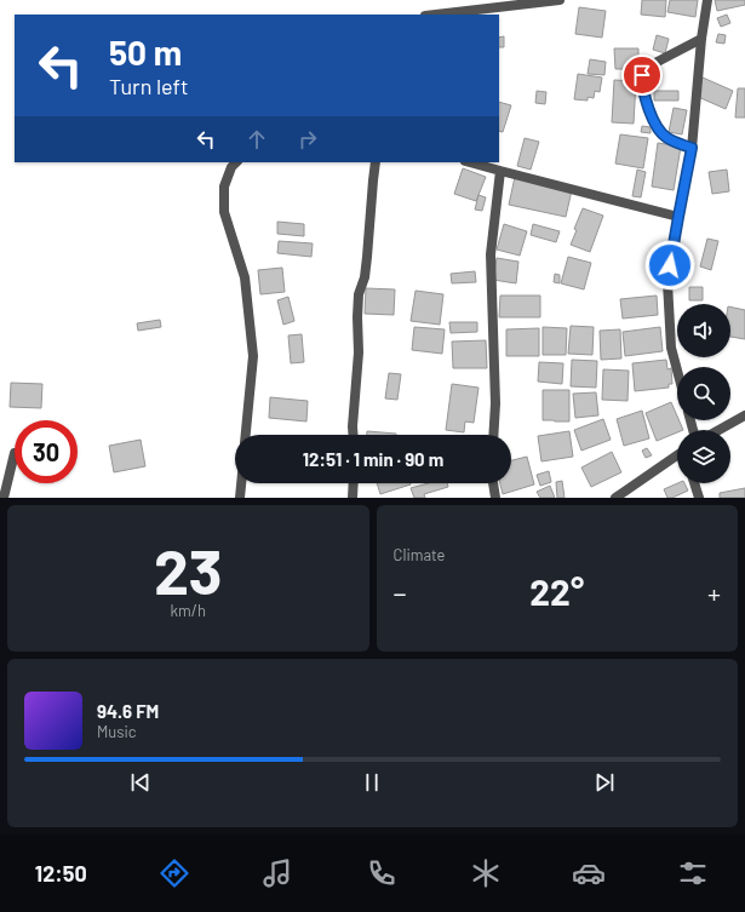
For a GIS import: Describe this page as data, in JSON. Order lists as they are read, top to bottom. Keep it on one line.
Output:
{"page":{"turn":["50 m","Turn left"],"limit":"30","trip":"12:51 · 1 min · 90 m","tile":[["23","km/h"],"Climate"],"heat":["−","22°","+"],"song":["94.6 FM","Music"],"tabs":"12:50"}}
